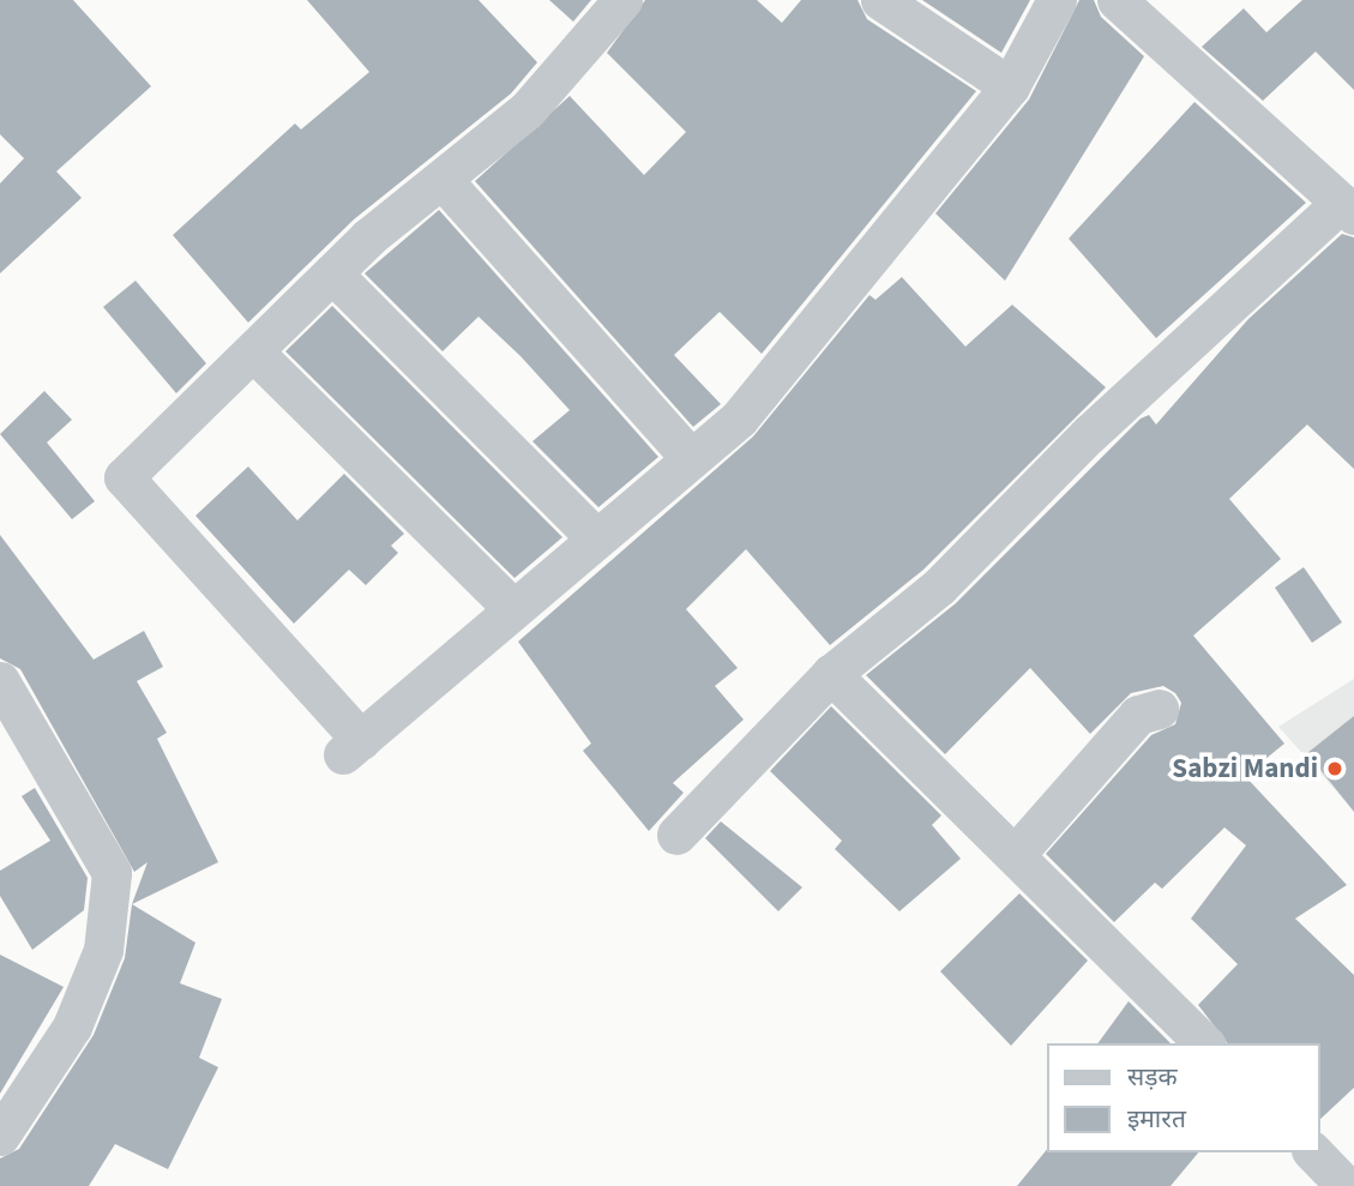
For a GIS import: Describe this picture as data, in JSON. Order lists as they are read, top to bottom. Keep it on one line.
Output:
{"places":["Sabzi Mandi"],"legend":["सड़क","इमारत"]}
